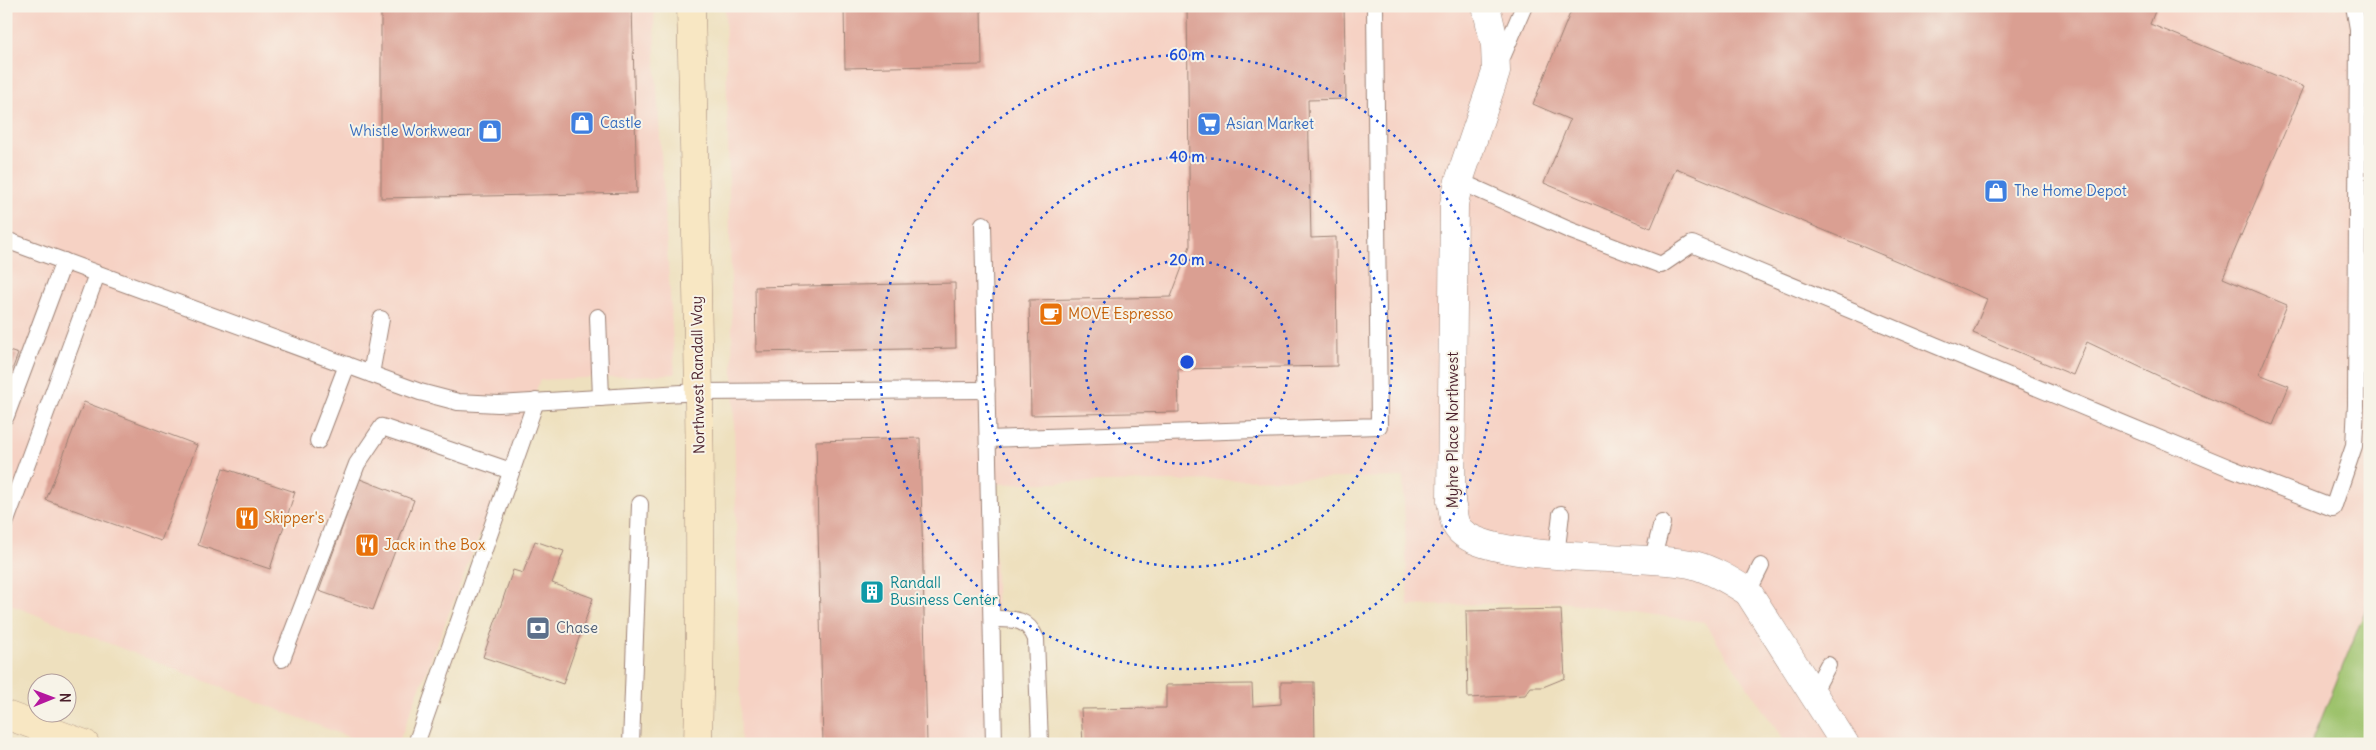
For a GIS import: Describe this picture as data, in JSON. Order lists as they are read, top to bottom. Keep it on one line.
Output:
{"streets":{"street":["Northwest Randall Way","Myhre Place Northwest"]},"places":{"shop":["Castle","Whistle Workwear","The Home Depot"],"supermarket":["Asian Market"],"cafe":["MOVE Espresso"],"restaurant":["Skipper's","Jack in the Box"],"building":["Randall Business Center"],"bank":["Chase"]},"north":"right","rings":["60 m","40 m","20 m"]}
